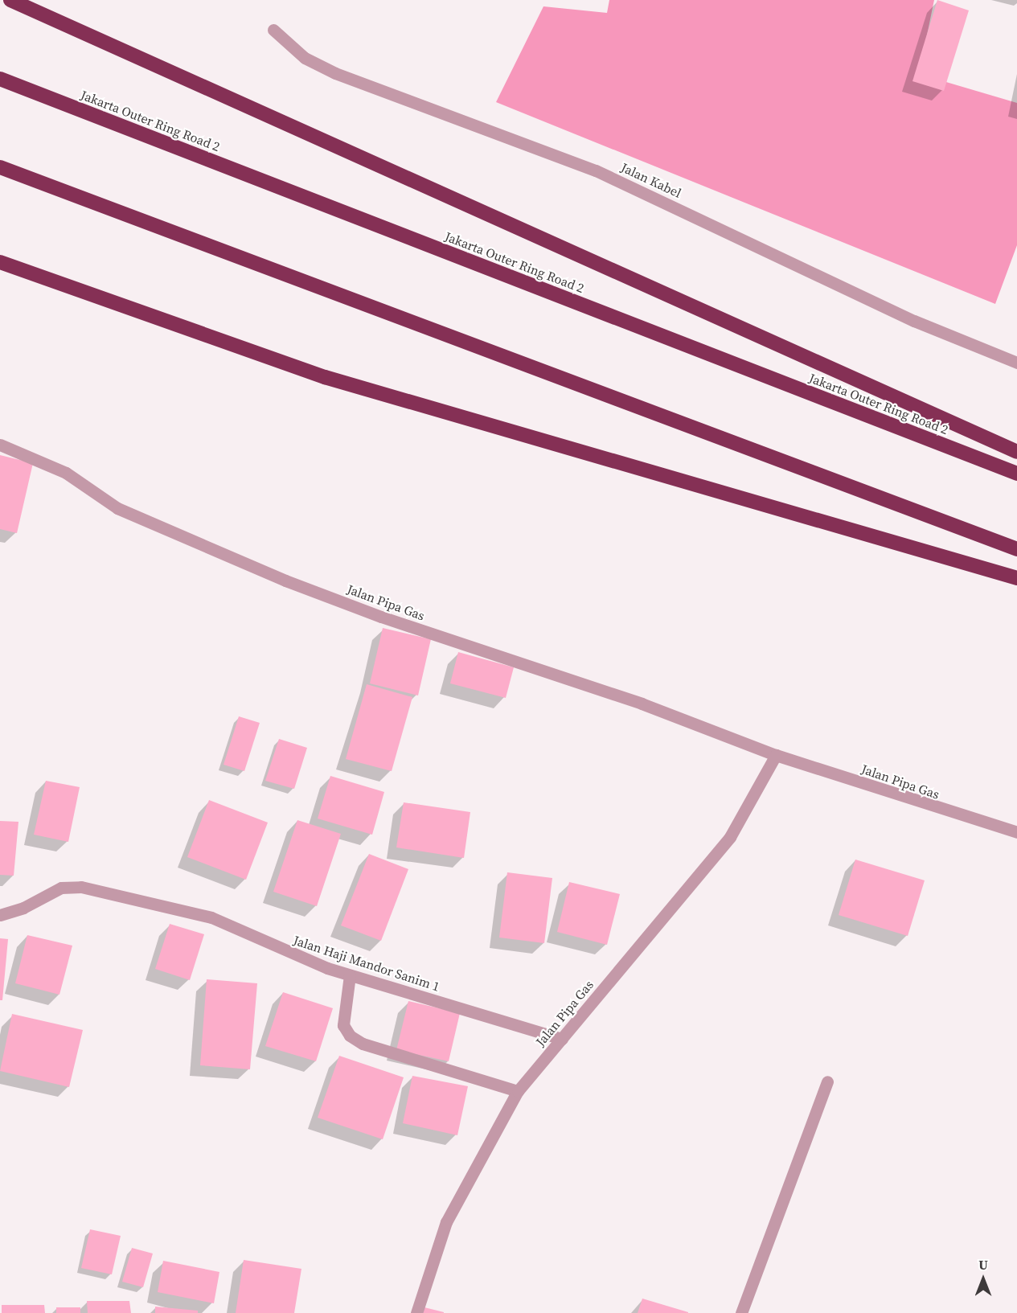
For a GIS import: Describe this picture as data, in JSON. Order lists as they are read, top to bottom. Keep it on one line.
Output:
{"streets":{"highway":["Jakarta Outer Ring Road 2"],"street":["Jalan Kabel","Jalan Pipa Gas","Jalan Haji Mandor Sanim 1"]},"crossings":[["Jalan Pipa Gas","Jalan Haji Mandor Sanim 1"]],"north":"top"}
